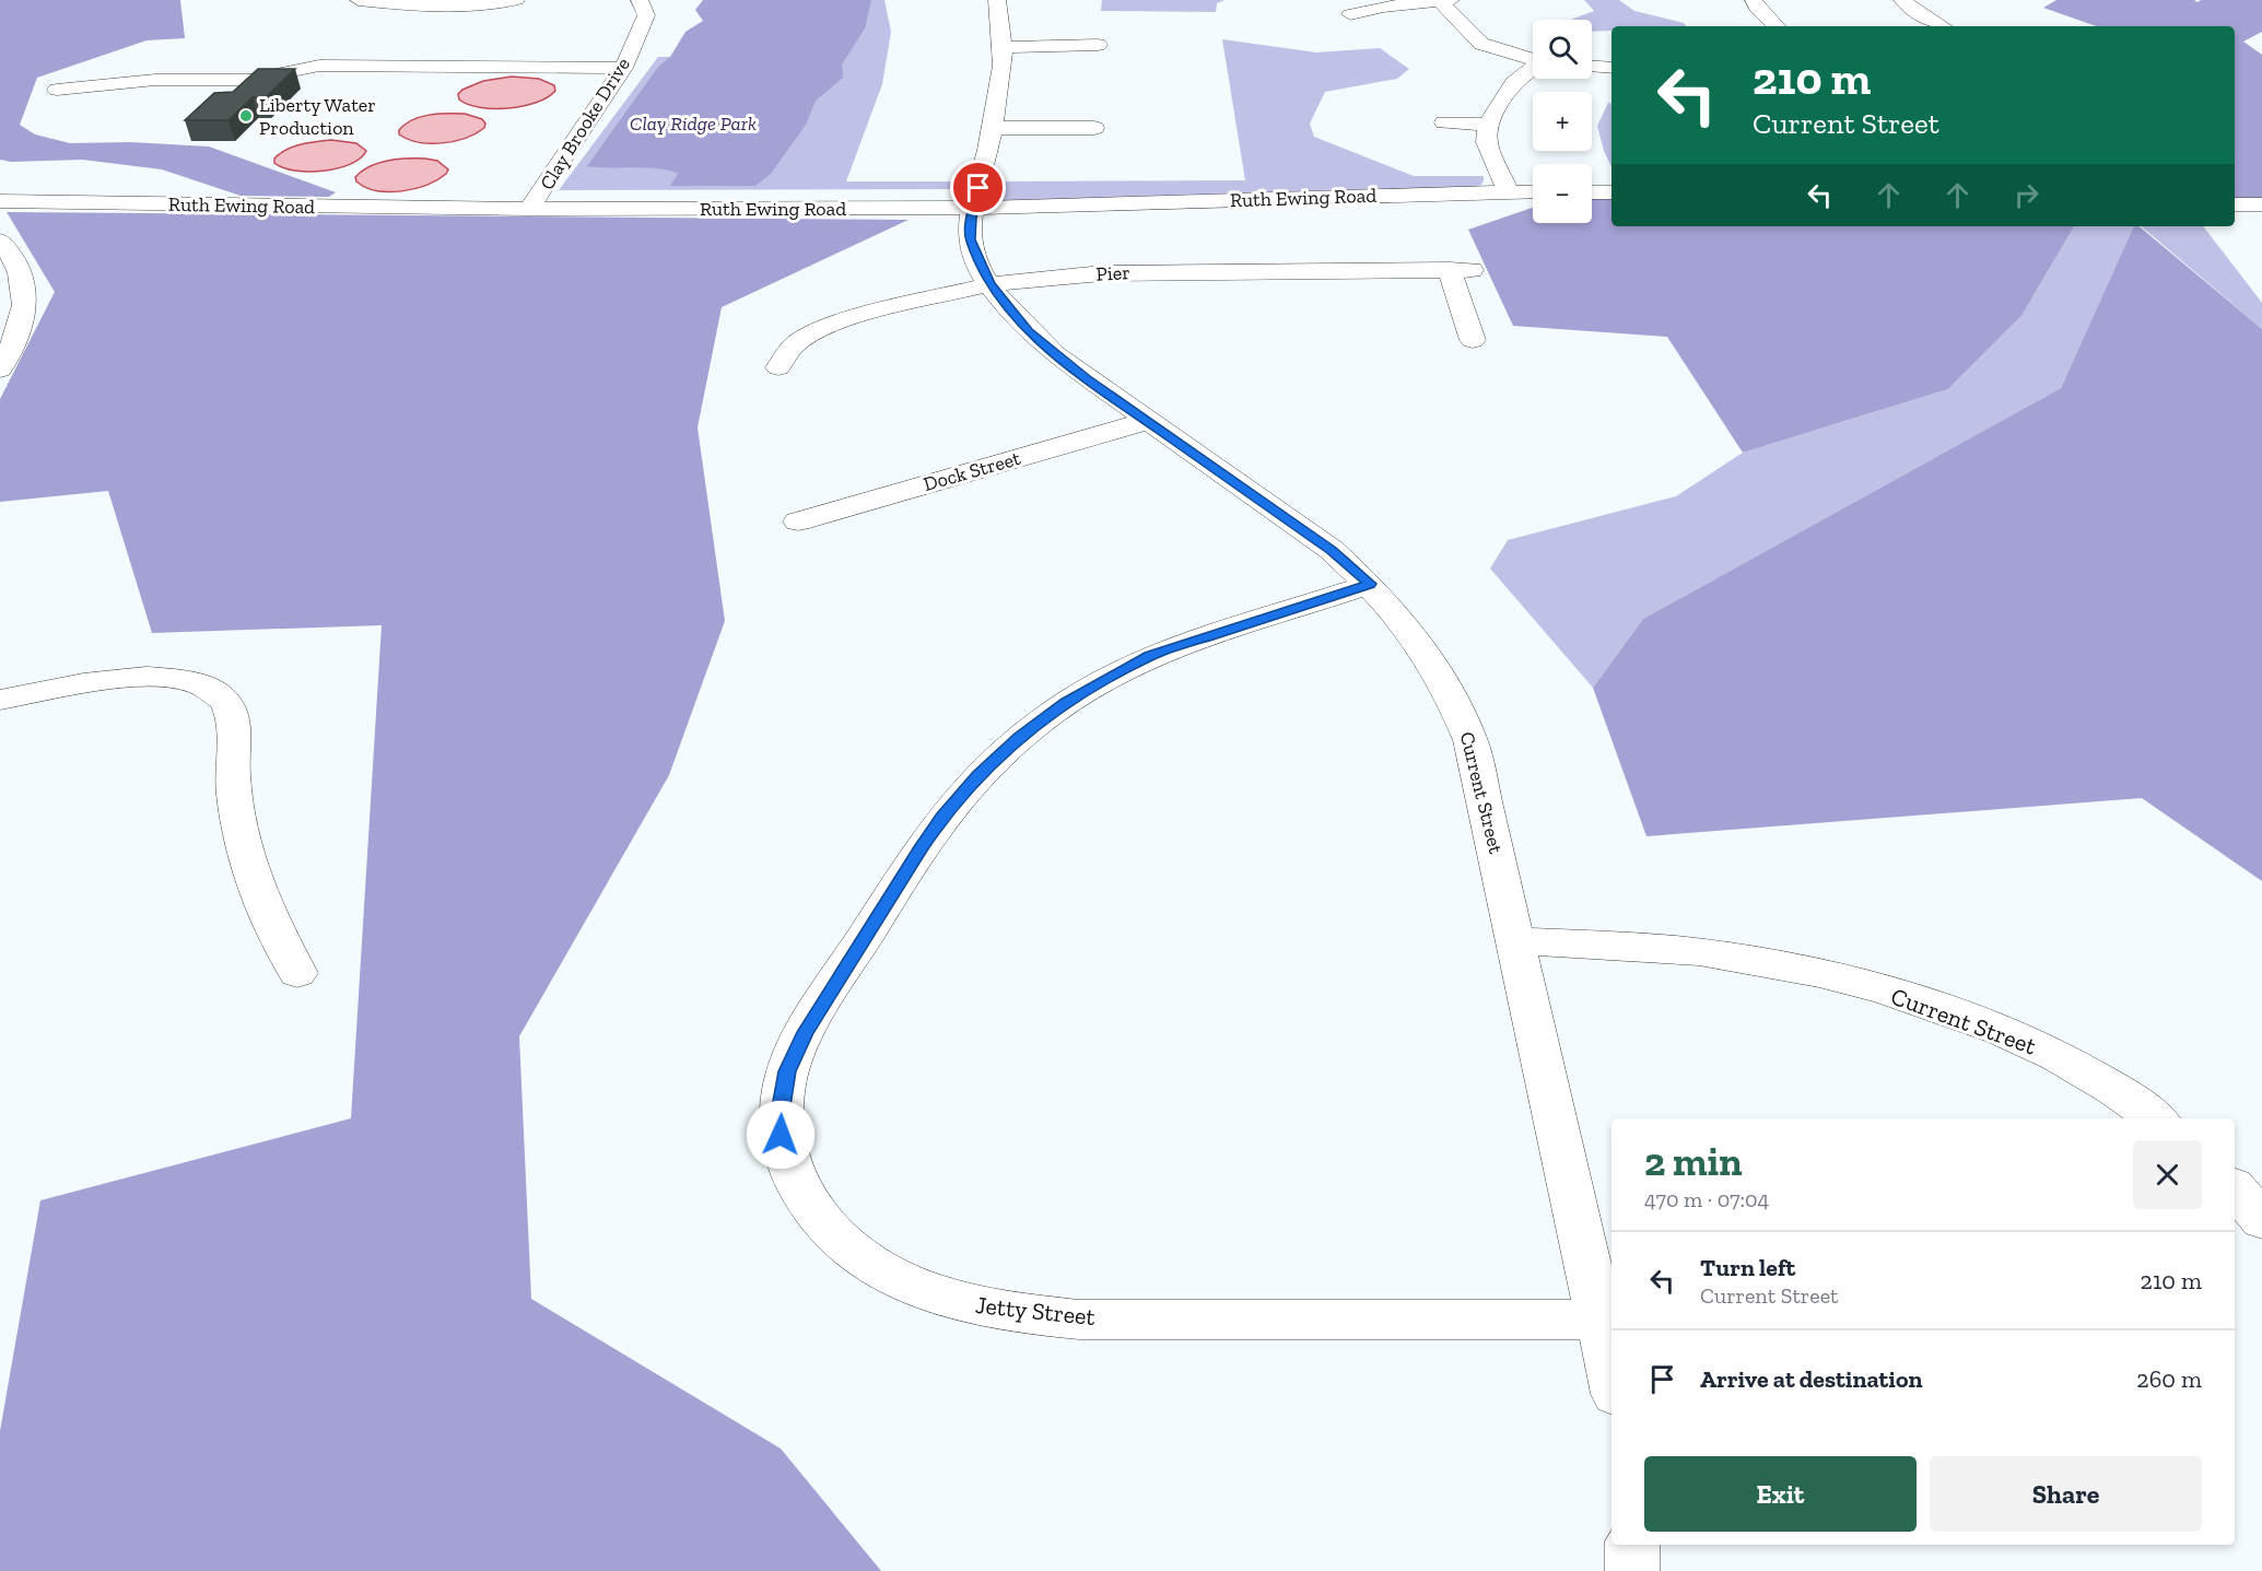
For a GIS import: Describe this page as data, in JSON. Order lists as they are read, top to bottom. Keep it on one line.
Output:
{"streets":{"street":["Clay Brooke Drive","Ruth Ewing Road","Pier","Dock Street","Current Street","Jetty Street"]},"crossings":[["Clay Brooke Drive","Ruth Ewing Road"],["Ruth Ewing Road","Current Street"],["Pier","Current Street"],["Dock Street","Current Street"],["Current Street","Jetty Street"]],"parks":["Clay Ridge Park"],"places":["Liberty Water Production"],"page":{"map_buttons":["+","−"],"turn":["210 m","Current Street"],"heading":["2 min","470 m · 07:04"],"list":[{"name":"Turn left","note":"Current Street","value":"210 m"},{"name":"Arrive at destination","value":"260 m"}],"buttons":["Exit","Share"]}}
